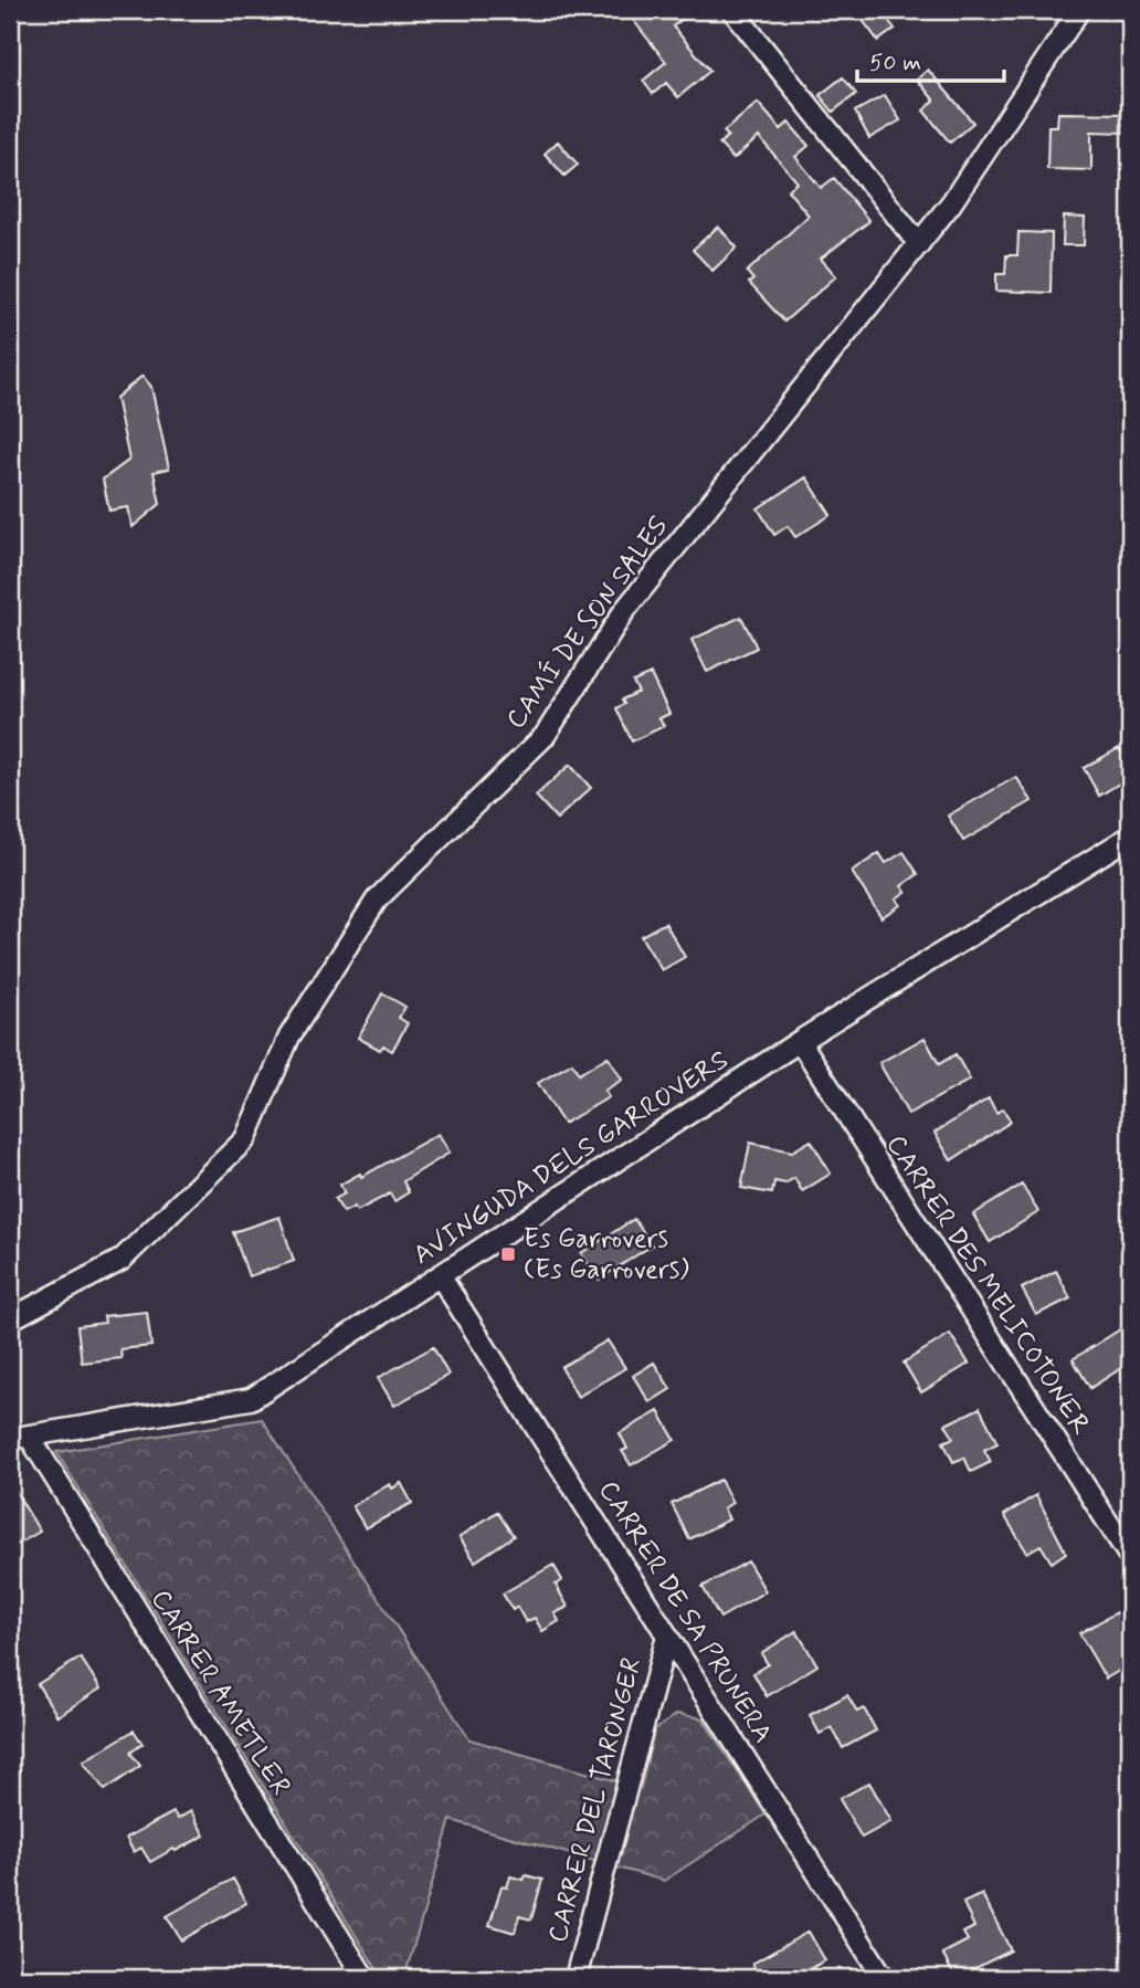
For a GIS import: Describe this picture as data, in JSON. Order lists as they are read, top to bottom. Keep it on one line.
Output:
{"streets":{"street":["CAMÍ DE SON SALES","AVINGUDA DELS GARROVERS","CARRER DES MELICOTONER","CARRER DE SA PRUNERA","CARRER AMETLER","CARRER DEL TARONGER"]},"crossings":[["AVINGUDA DELS GARROVERS","CARRER DES MELICOTONER"],["AVINGUDA DELS GARROVERS","CARRER DE SA PRUNERA"],["AVINGUDA DELS GARROVERS","CARRER AMETLER"],["CARRER DE SA PRUNERA","CARRER DEL TARONGER"]],"places":{"transit":["Es Garrovers (Es Garrovers)"]},"scale_bar":"50 m"}
